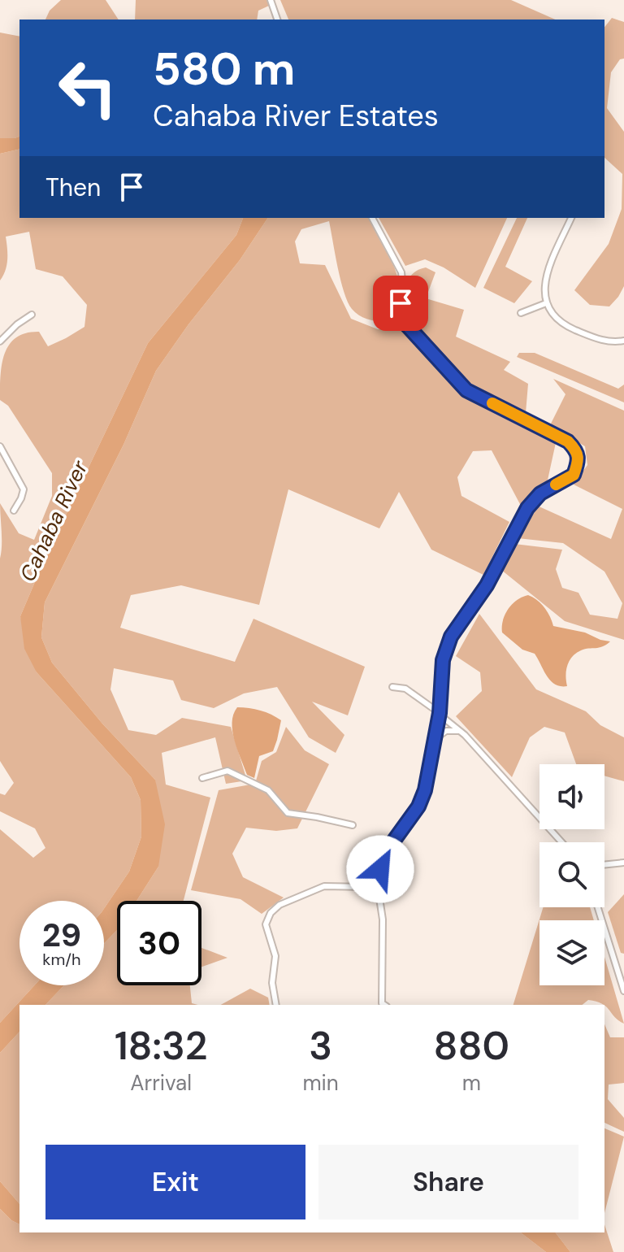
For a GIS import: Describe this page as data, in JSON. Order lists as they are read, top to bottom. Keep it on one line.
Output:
{"water":["Cahaba River"],"page":{"turn":["580 m","Cahaba River Estates"],"then":"Then","speed":"29 km/h","limit":"30","eta":["18:32","Arrival","3","min","880","m"],"buttons":["Exit","Share"]}}
